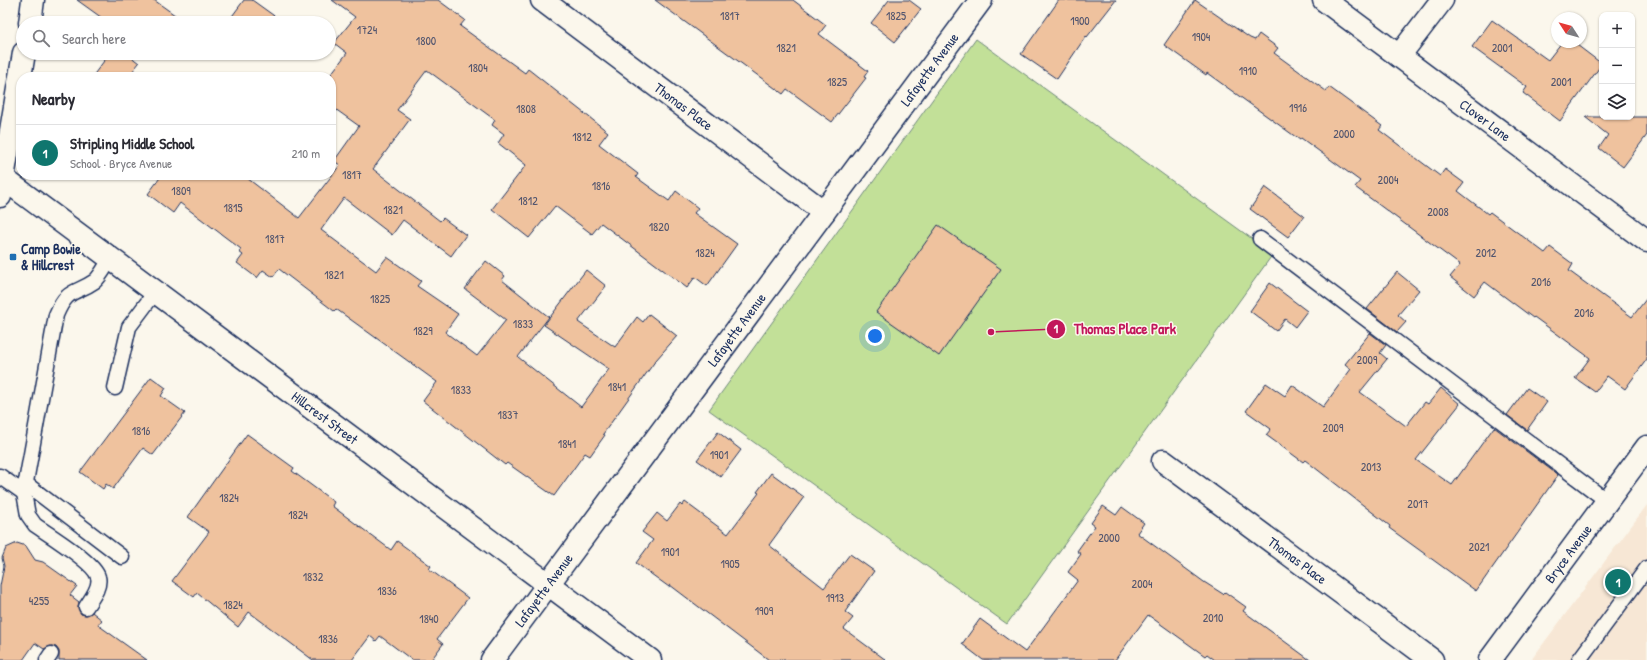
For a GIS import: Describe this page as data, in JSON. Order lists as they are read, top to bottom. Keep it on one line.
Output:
{"streets":{"street":["Lafayette Avenue","Thomas Place","Clover Lane","Hillcrest Street","Bryce Avenue"]},"crossings":[["Lafayette Avenue","Thomas Place"],["Lafayette Avenue","Hillcrest Street"]],"places":{"transit":["Camp Bowie & Hillcrest"],"other":["Thomas Place Park"]},"house_numbers":["1817","1825","1900","1724","1904","1800","1821","2001","1804","1910","1825","2001","1916","1808","2000","1812","1817","2004","1816","1809","1812","1815","1821","2008","1820","1817","1824","2012","1821","2016","1825","2016","1833","1829","2009","1841","1833","1837","2009","1816","1841","1901","2013","1824","2017","1824","2000","2021","1901","1905","1832","2004","1836","1913","4255","1824","1909","2010","1840","1836"],"north":"top left","page":{"map_buttons":["+","−"],"search":"Search here","heading":"Nearby","list":[{"mark":"1","name":"Stripling Middle School","note":"School · Bryce Avenue","value":"210 m"}],"pins":"1"}}
